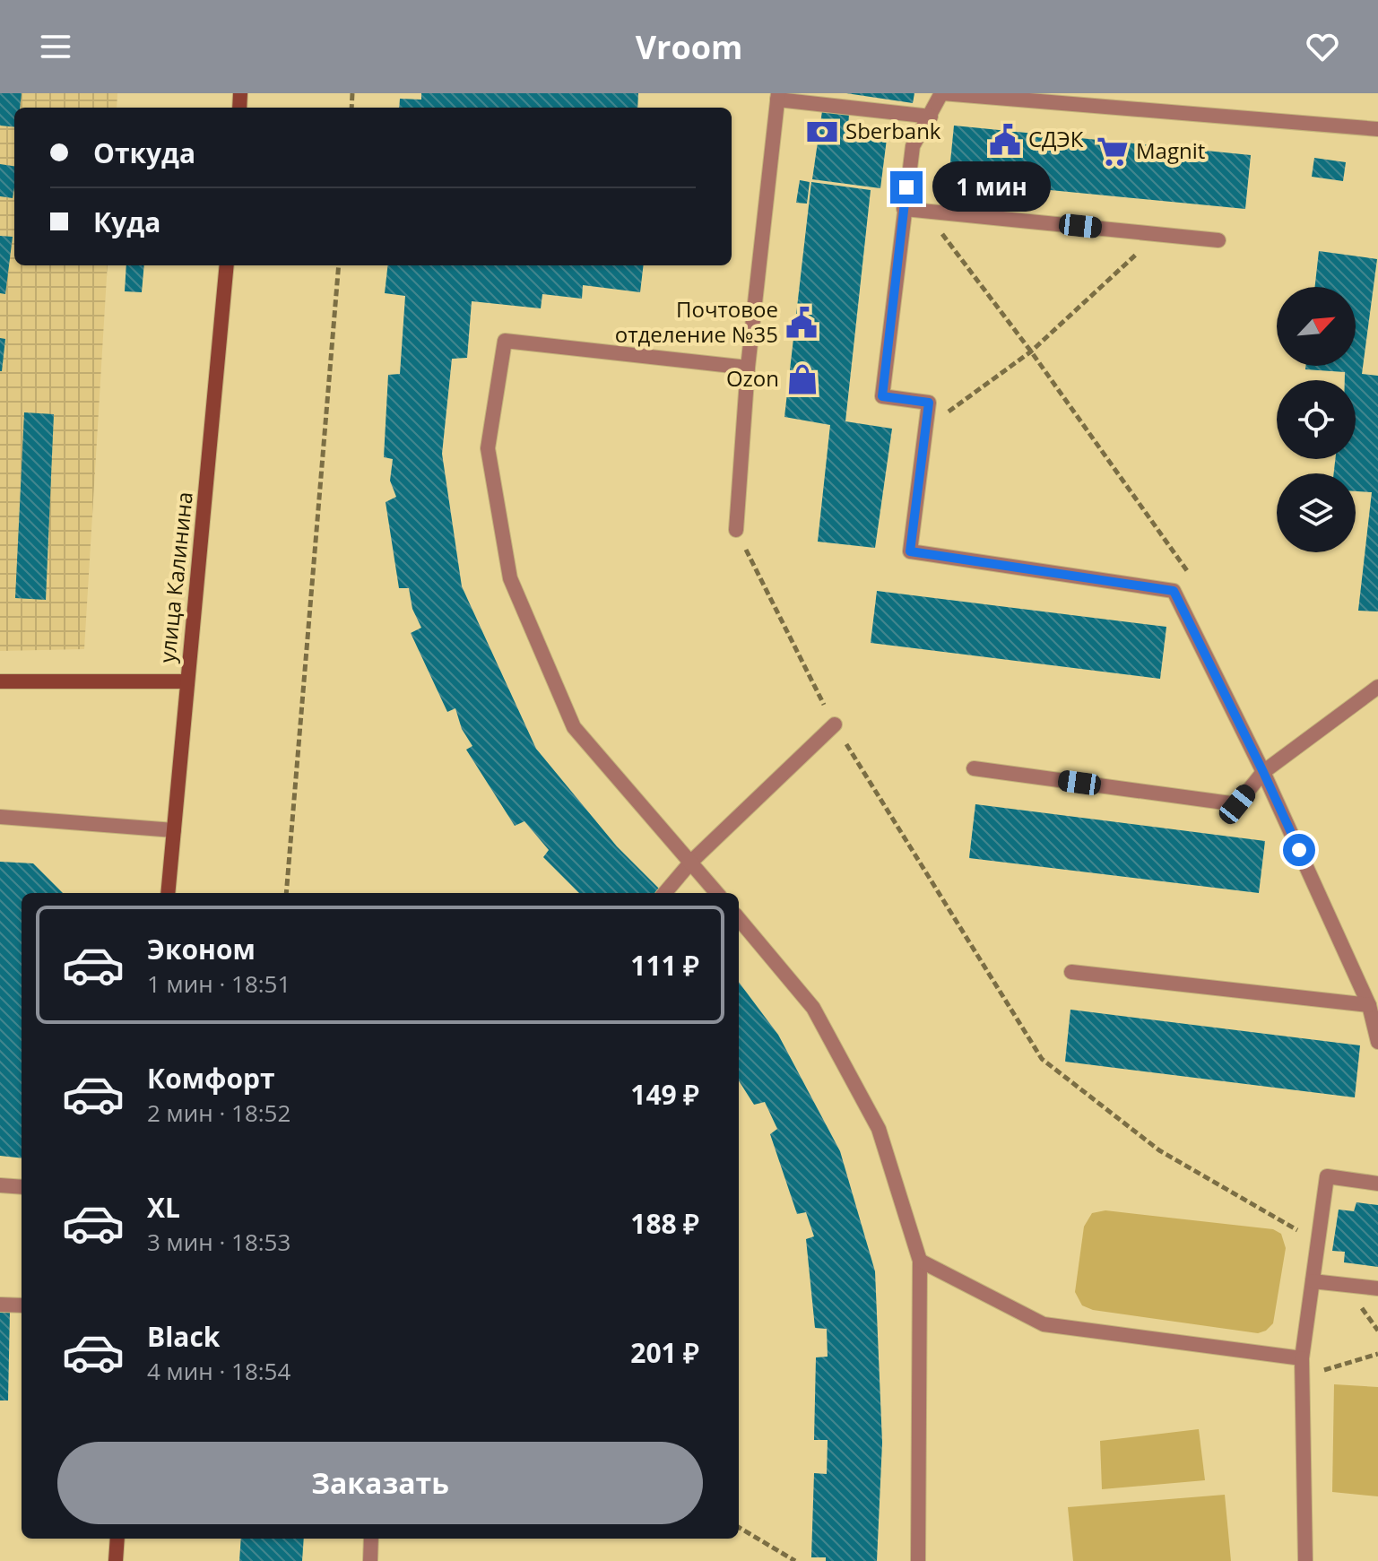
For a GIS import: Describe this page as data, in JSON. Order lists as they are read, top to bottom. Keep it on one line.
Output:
{"streets":{"main road":["улица Калинина"]},"places":{"bank":["Sberbank"],"public building":["СДЭК","Почтовое отделение №35"],"supermarket":["Magnit"],"shop":["Ozon"]},"north":"top right","page":{"header":"Vroom","banner":["Откуда","Куда"],"bubble":"1 мин","list":[{"name":"Эконом","note":"1 мин · 18:51","value":"111 ₽"},{"name":"Комфорт","note":"2 мин · 18:52","value":"149 ₽"},{"name":"XL","note":"3 мин · 18:53","value":"188 ₽"},{"name":"Black","note":"4 мин · 18:54","value":"201 ₽"}],"buttons":"Заказать"}}
